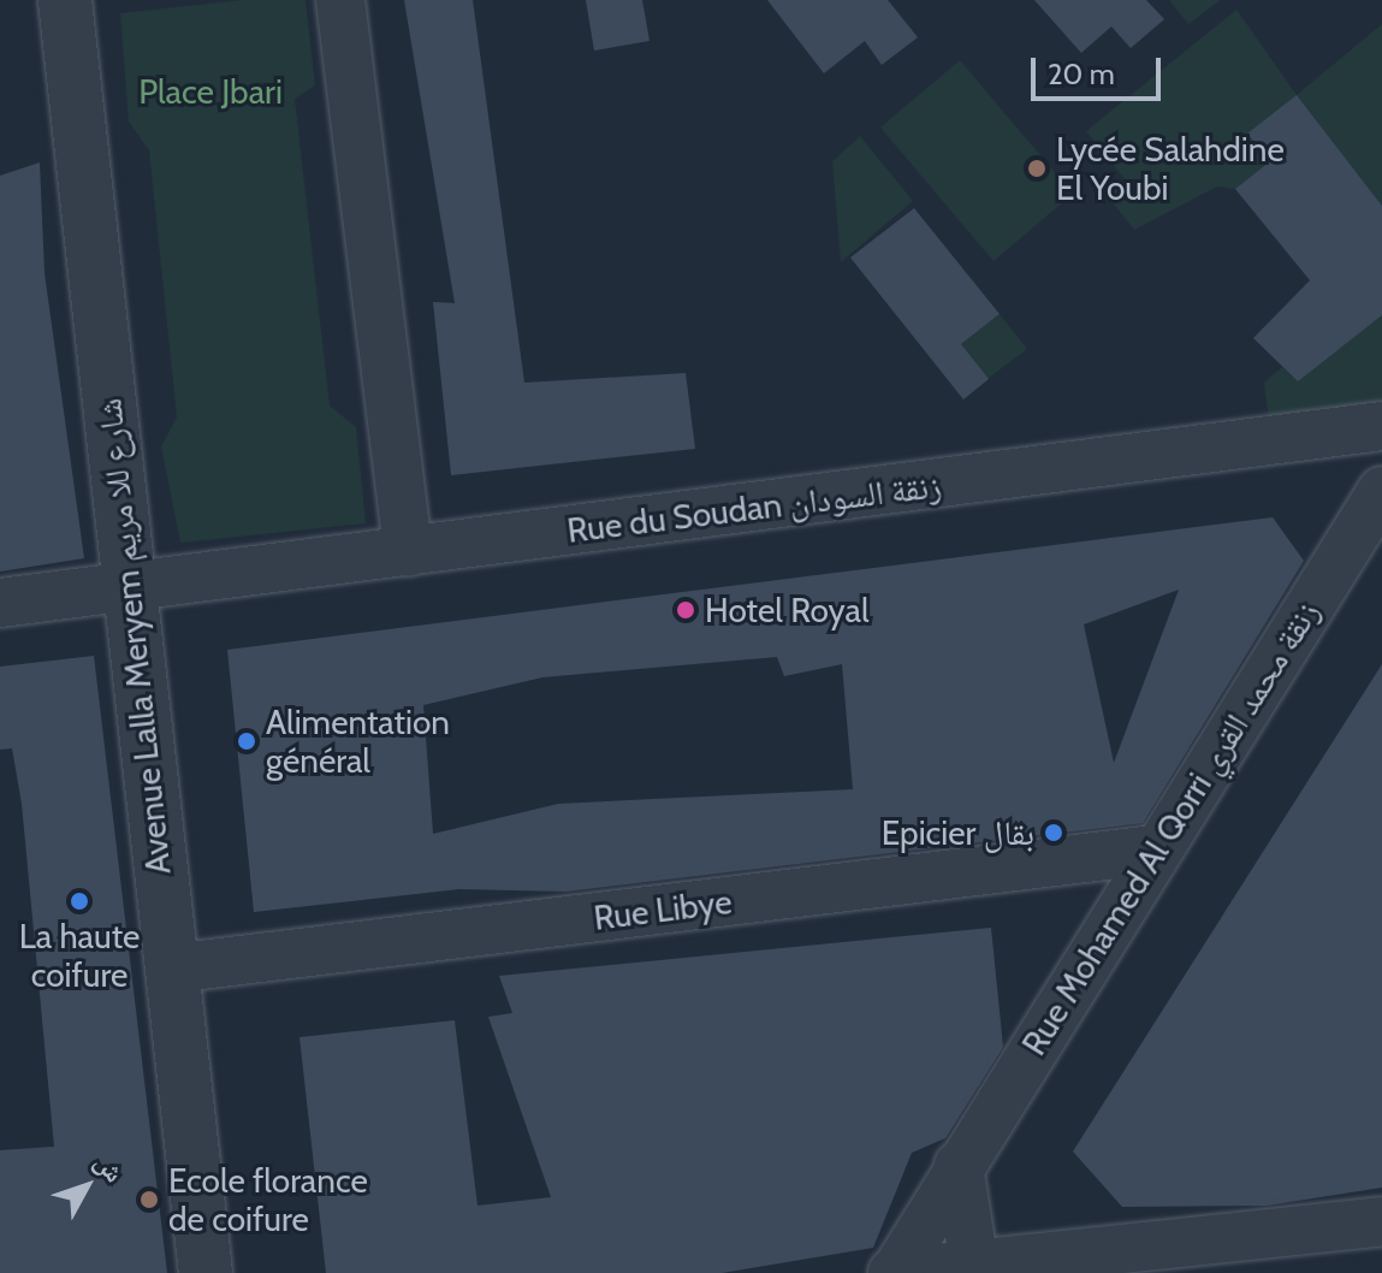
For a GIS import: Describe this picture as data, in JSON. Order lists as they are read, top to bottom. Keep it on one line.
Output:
{"streets":{"street":["Rue du Soudan زنقة السودان","Avenue Lalla Meryem شارع للا مريم","Rue Mohamed Al Qorri زنقة محمد القري","Rue Libye"]},"crossings":[["Rue du Soudan زنقة السودان","Avenue Lalla Meryem شارع للا مريم"],["Avenue Lalla Meryem شارع للا مريم","Rue Libye"],["Rue Mohamed Al Qorri زنقة محمد القري","Rue Libye"]],"parks":["Place Jbari"],"places":["Lycée Salahdine El Youbi","Hotel Royal","Alimentation général","Epicier بقال","La haute coifure","Ecole florance de coifure"],"scale_bar":"20 m","north":"top right"}
